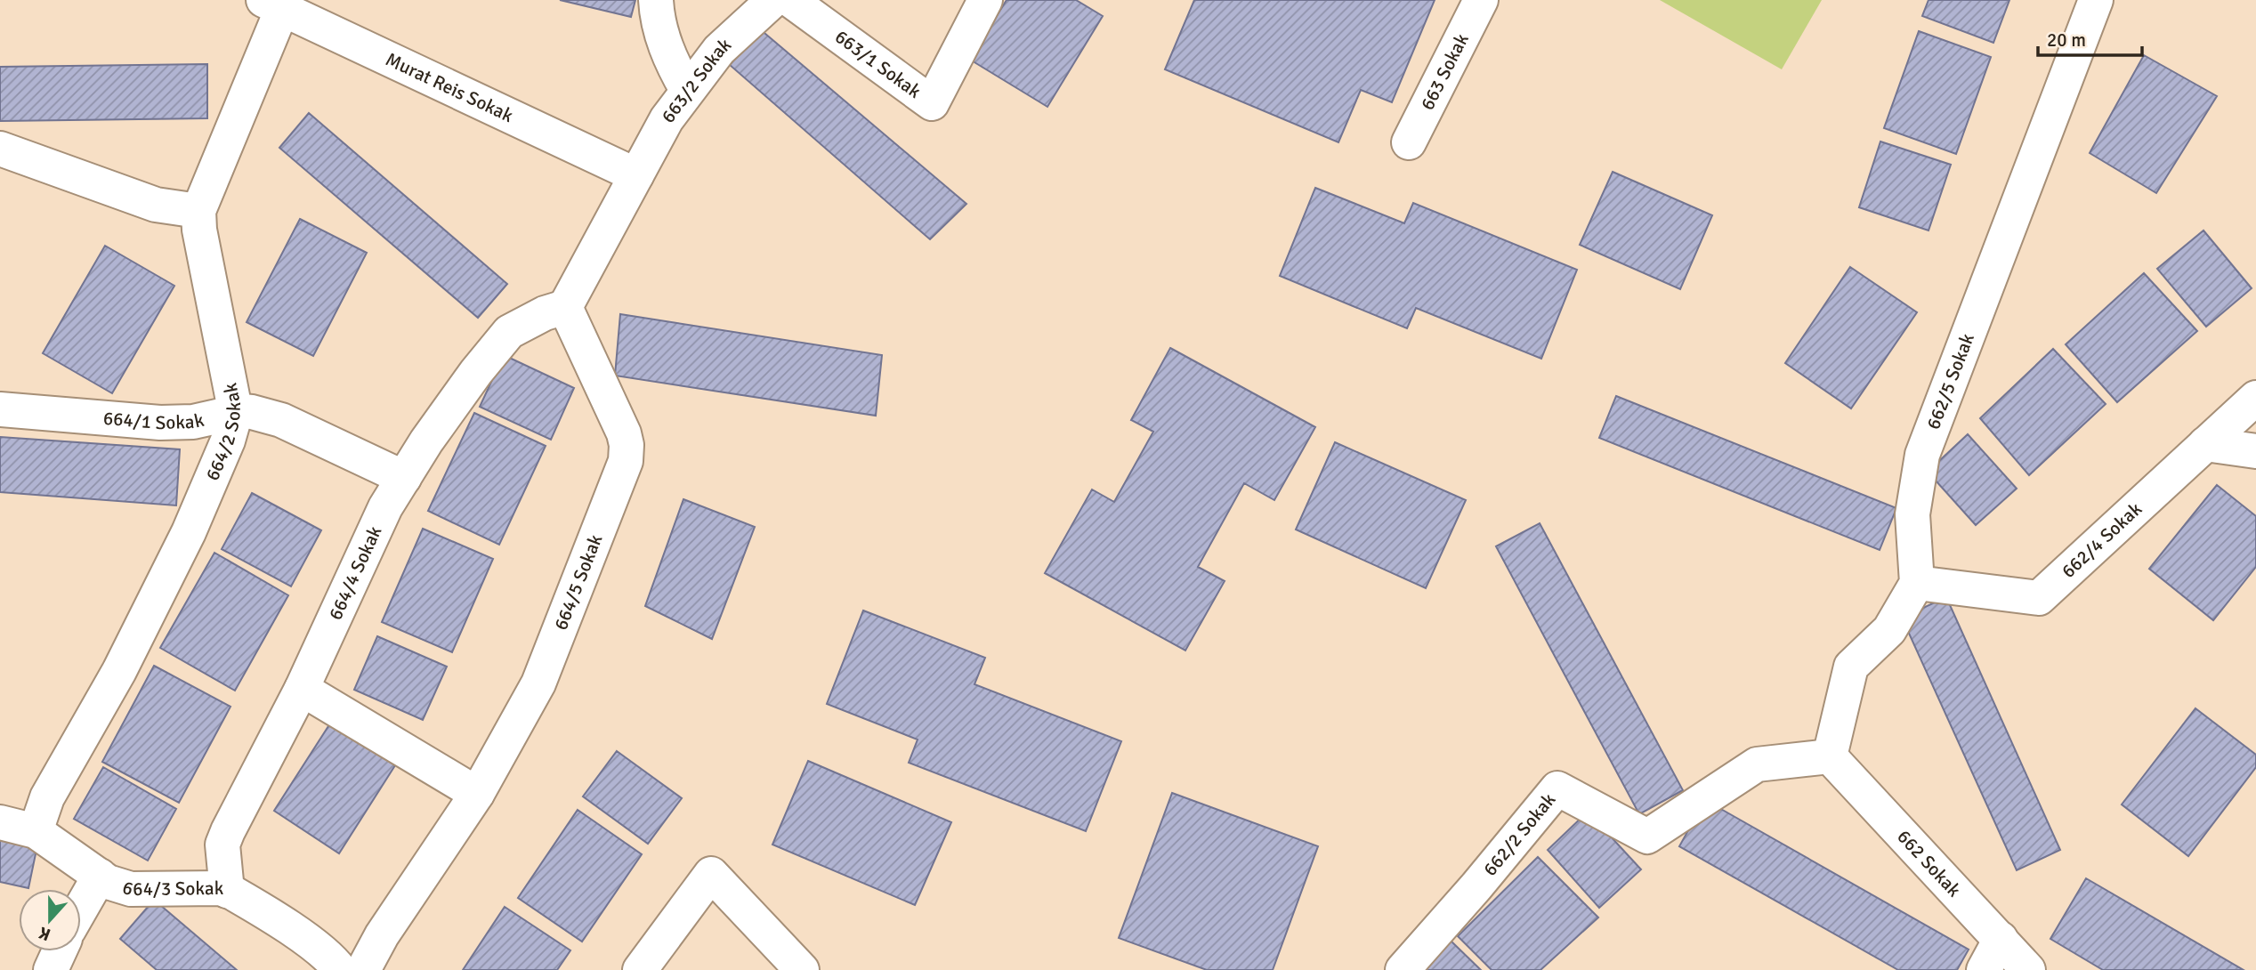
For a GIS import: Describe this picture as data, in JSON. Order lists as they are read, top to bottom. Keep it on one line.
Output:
{"streets":{"street":["663/1 Sokak","663 Sokak","663/2 Sokak","Murat Reis Sokak","662/5 Sokak","664/1 Sokak","664/2 Sokak","662/4 Sokak","664/4 Sokak","664/5 Sokak","662/2 Sokak","662 Sokak","664/3 Sokak"]},"crossings":[["663/2 Sokak","Murat Reis Sokak"],["Murat Reis Sokak","664/2 Sokak"],["662/5 Sokak","662/4 Sokak"],["664/1 Sokak","664/2 Sokak"],["664/1 Sokak","664/4 Sokak"],["664/2 Sokak","664/3 Sokak"],["664/4 Sokak","664/5 Sokak"],["664/4 Sokak","664/3 Sokak"],["662/2 Sokak","662 Sokak"]],"scale_bar":"20 m","north":"bottom"}
